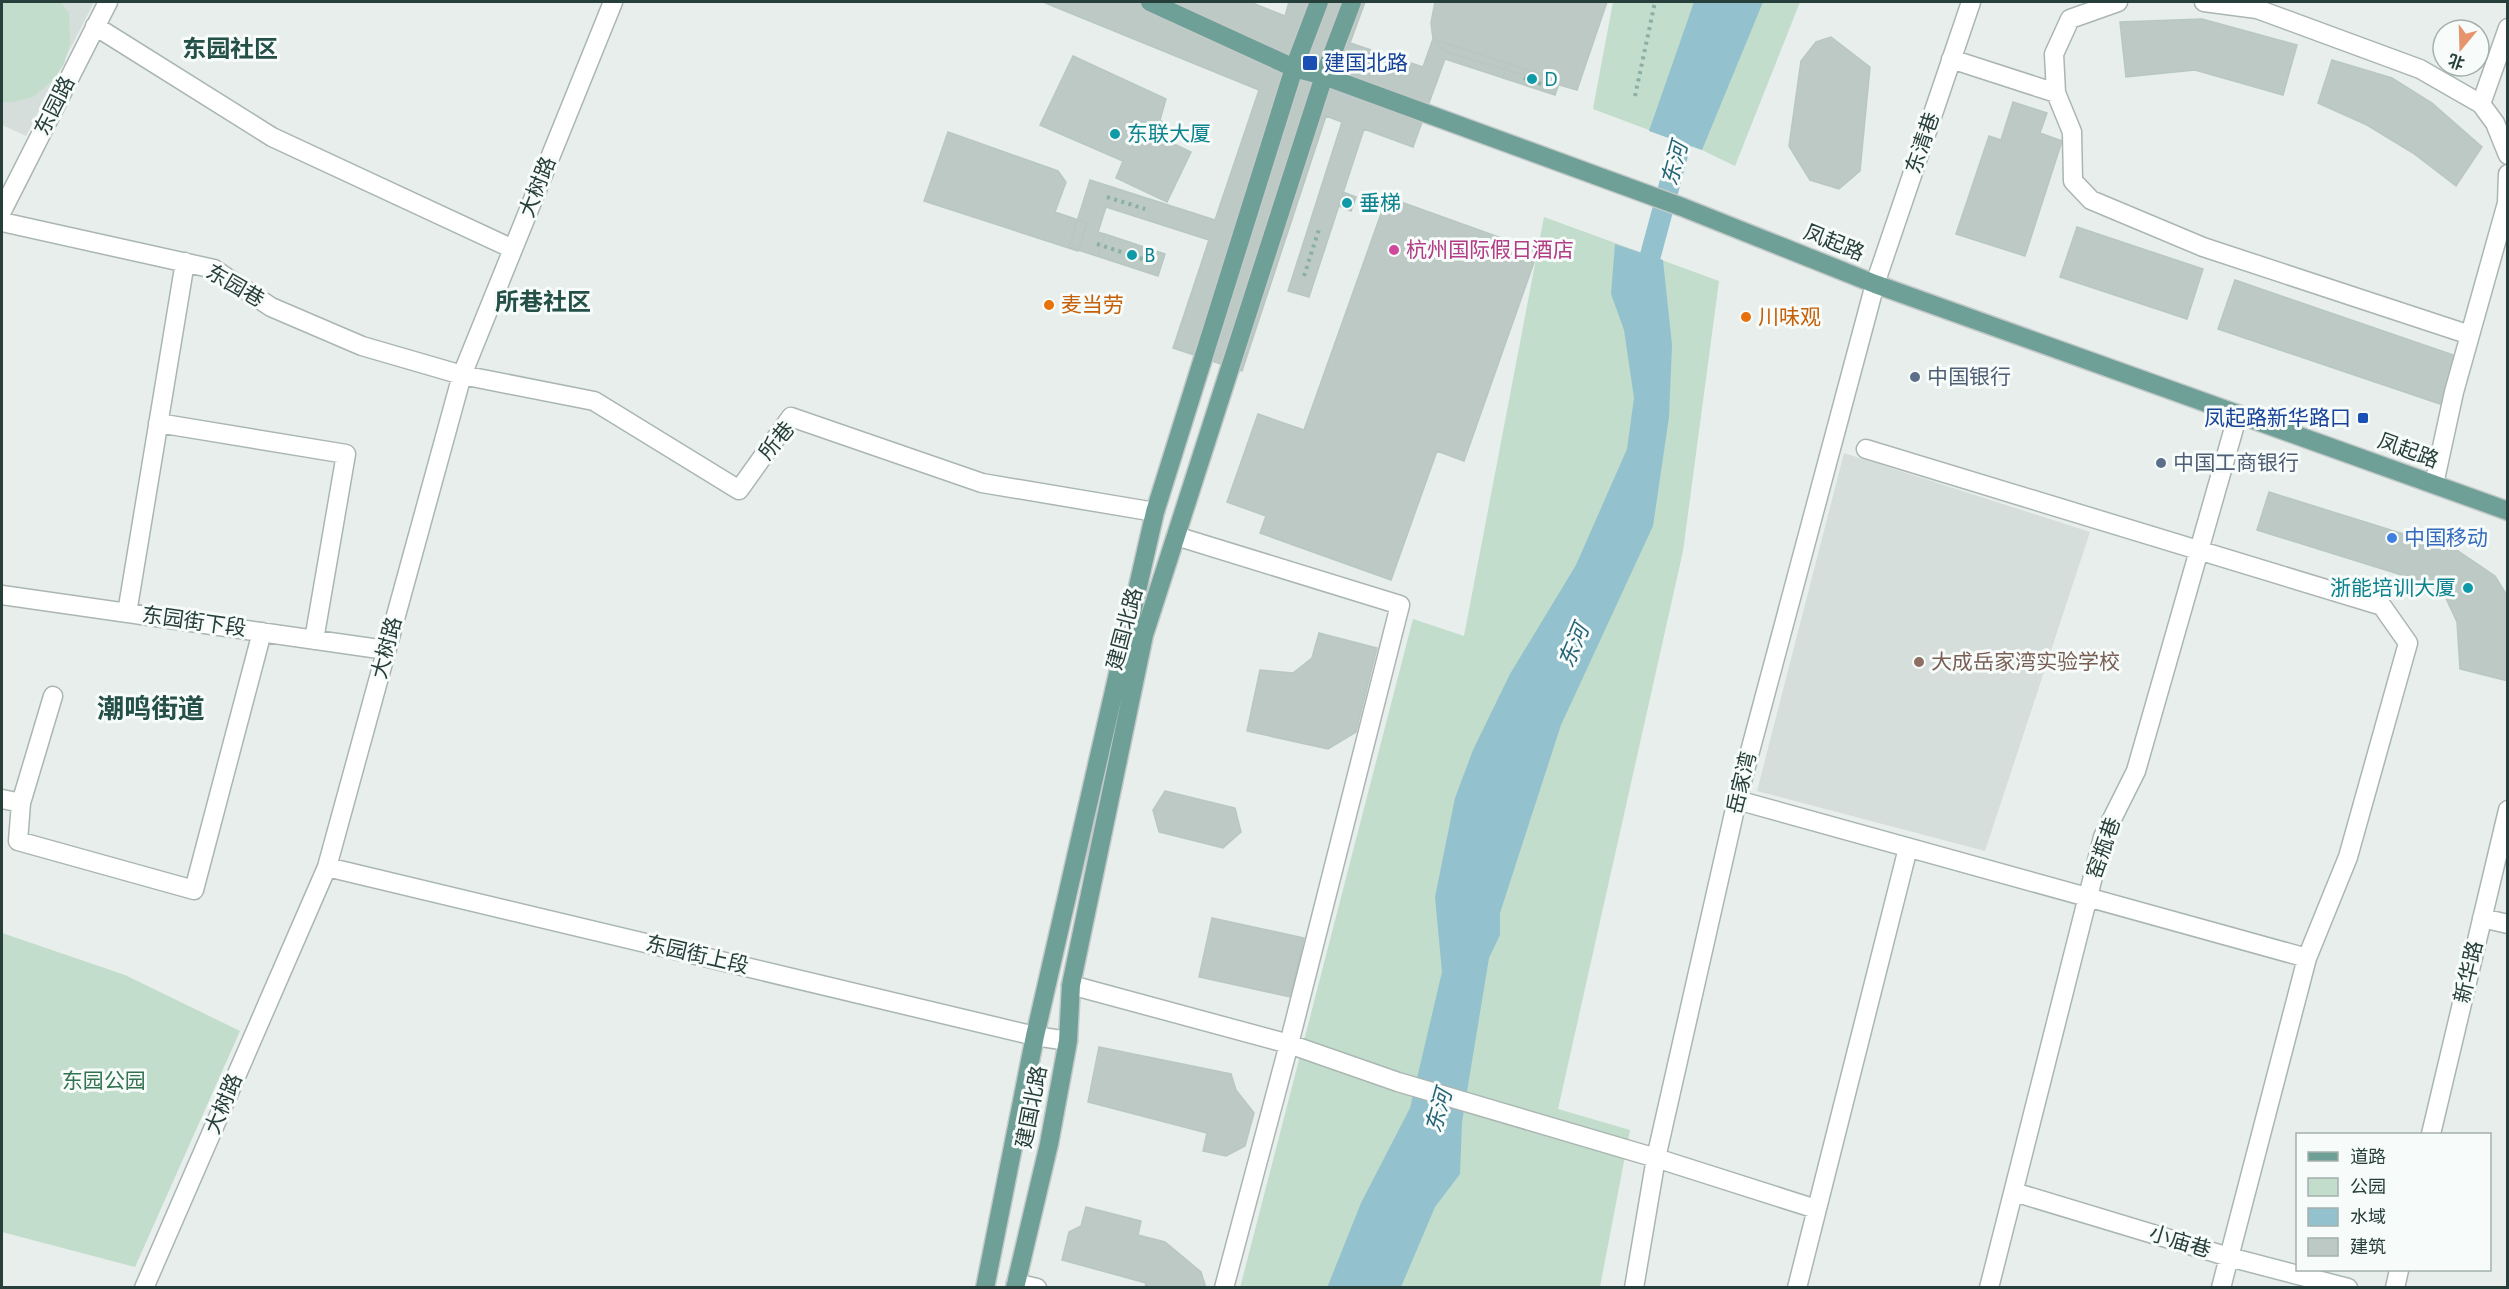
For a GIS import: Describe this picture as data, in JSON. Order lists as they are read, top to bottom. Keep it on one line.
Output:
{"streets":{"main road":["凤起路","建国北路"],"street":["东园路","东清巷","大树路","东园巷","所巷","东园街下段","岳家湾","窑瓶巷","东园街上段","新华路","小庙巷"]},"crossings":[["东清巷","凤起路"],["东清巷","岳家湾"],["大树路","东园巷"],["大树路","所巷"],["大树路","东园街下段"],["大树路","东园街上段"],["凤起路","建国北路"],["凤起路","岳家湾"],["凤起路","窑瓶巷"],["东园巷","所巷"],["所巷","建国北路"],["建国北路","东园街上段"],["窑瓶巷","小庙巷"]],"districts":["东园社区","所巷社区","潮鸣街道"],"water":["东河"],"parks":["东园公园"],"places":{"transit":["建国北路","凤起路新华路口"],"other":["D","东联大厦","垂梯","杭州国际假日酒店","B","麦当劳","川味观","中国银行","中国工商银行","中国移动","浙能培训大厦","大成岳家湾实验学校"]},"legend":["道路","公园","水域","建筑"],"north":"bottom"}
